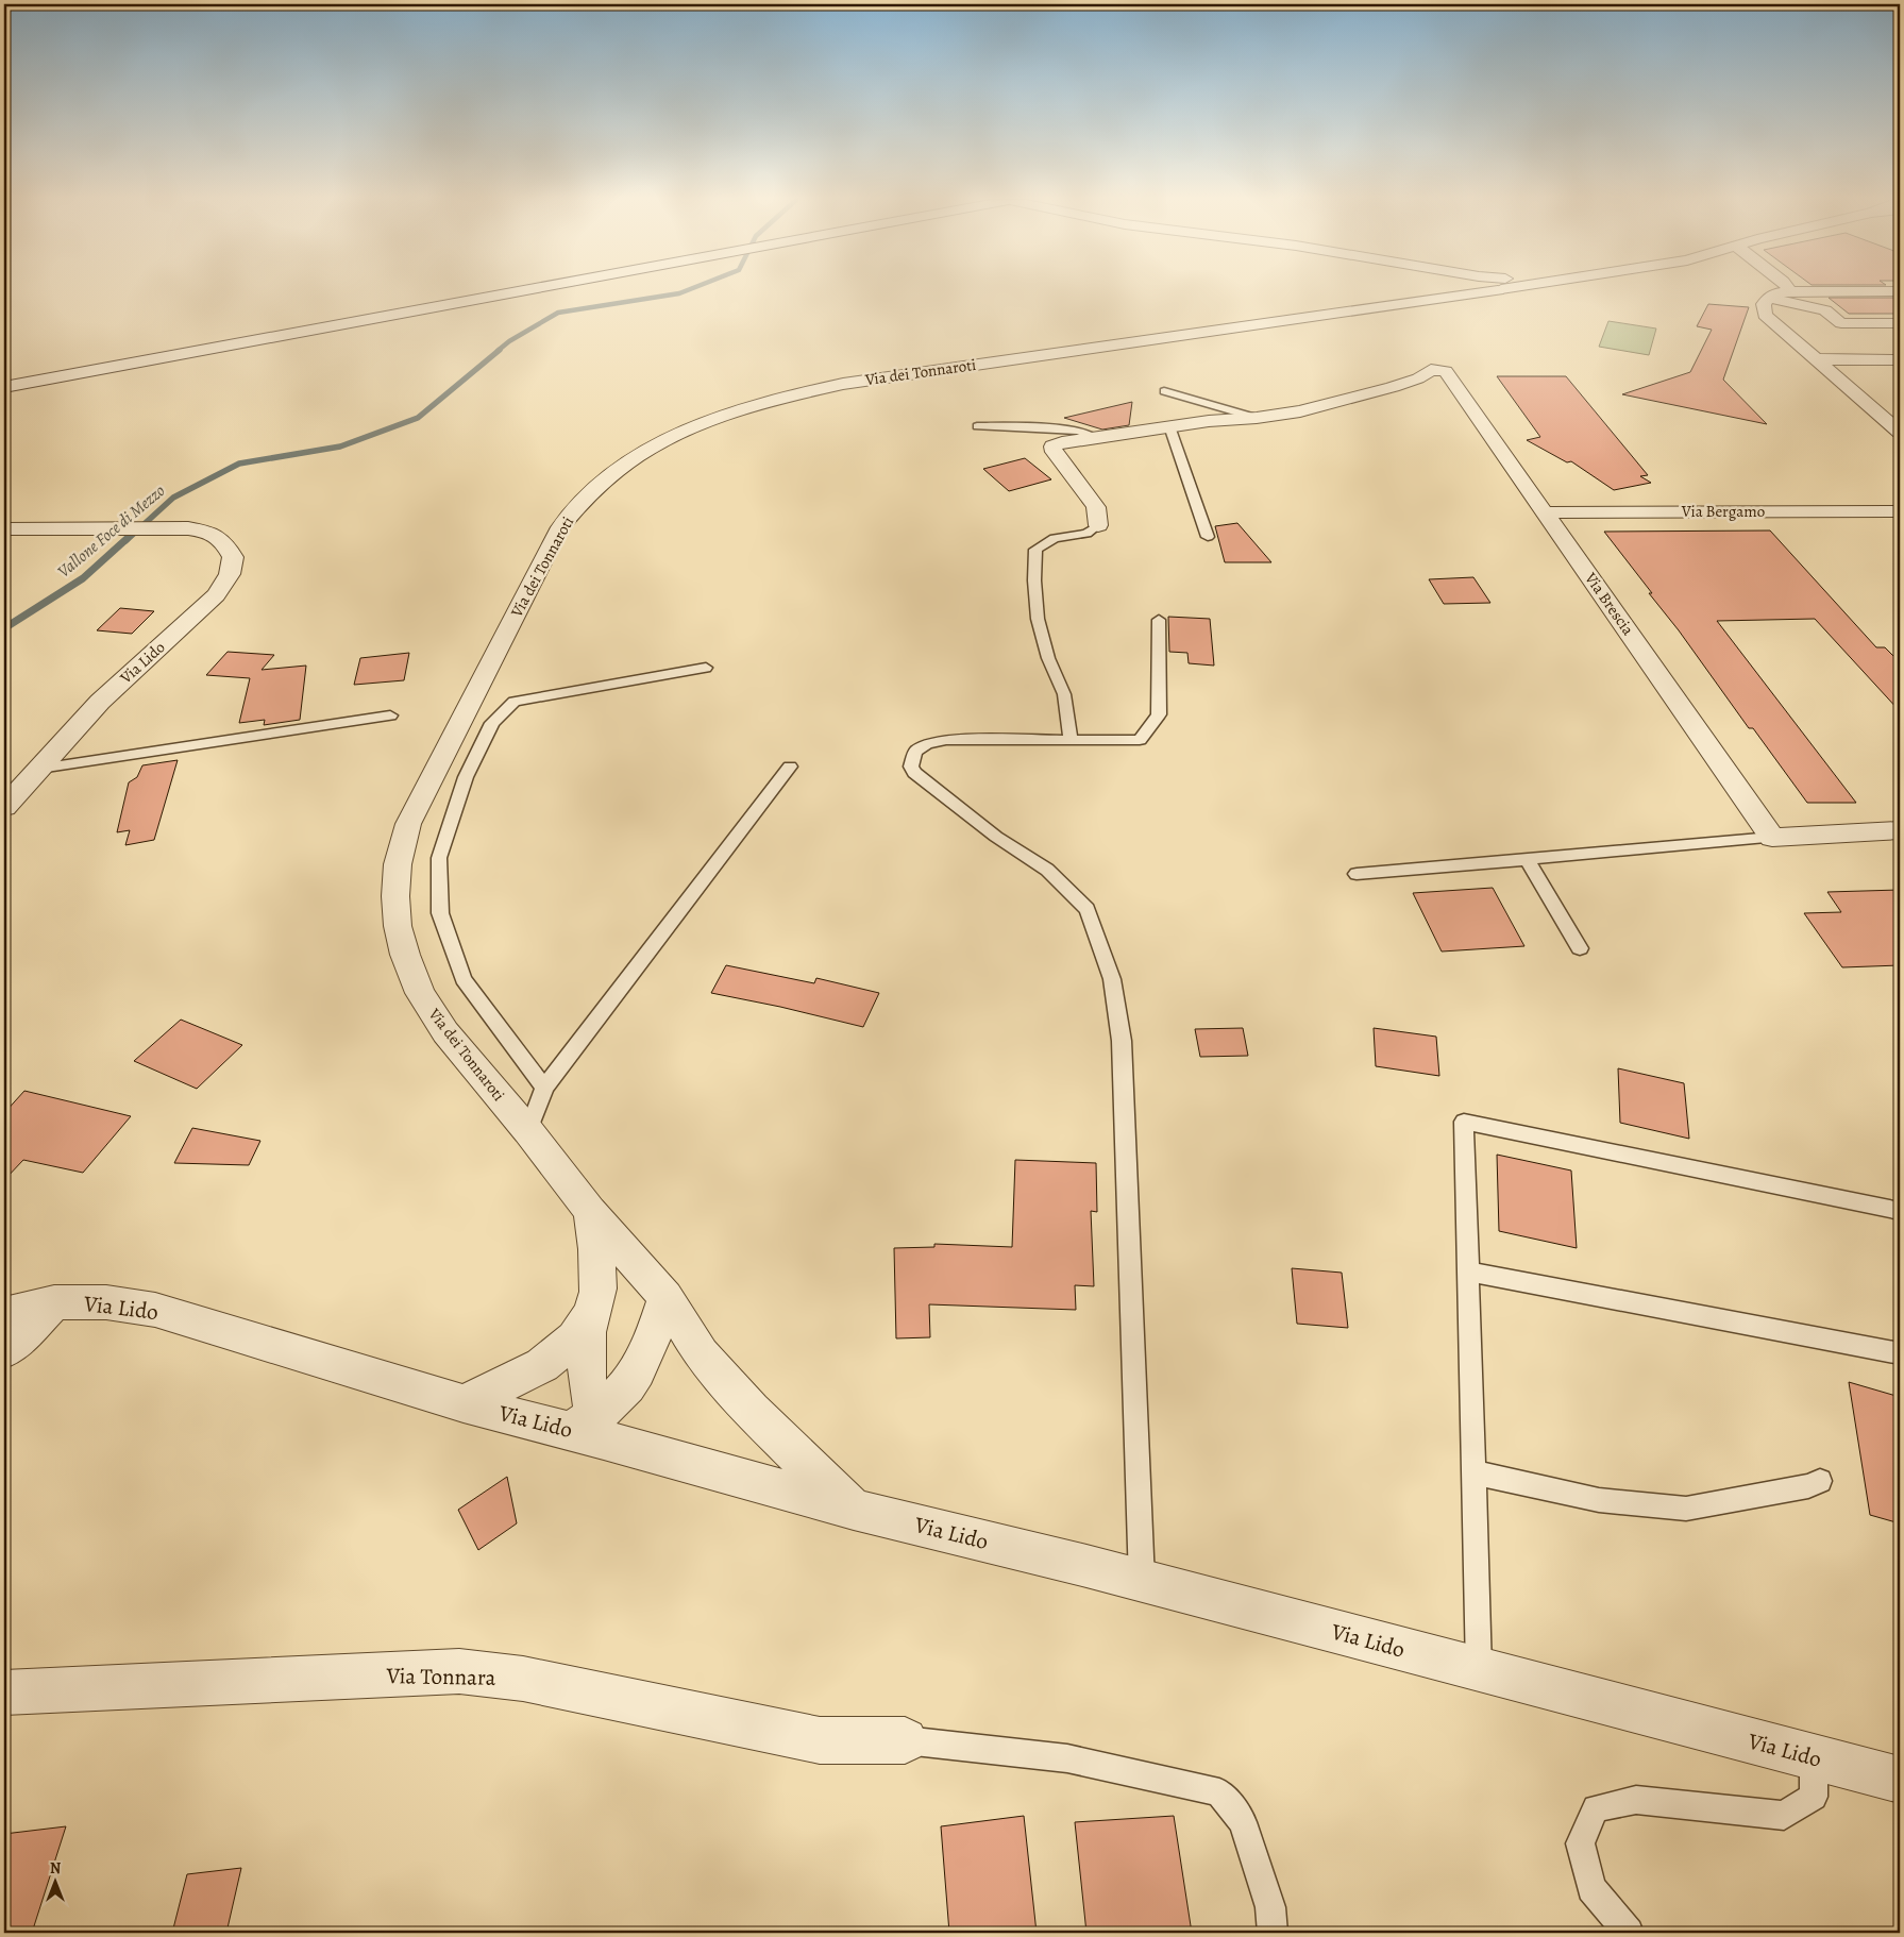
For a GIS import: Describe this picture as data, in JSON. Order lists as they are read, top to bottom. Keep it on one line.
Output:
{"streets":{"street":["Via dei Tonnaroti","Via Bergamo","Via Brescia","Via Lido","Via Tonnara"]},"crossings":[["Via dei Tonnaroti","Via Lido"],["Via Bergamo","Via Brescia"]],"water":["Vallone Foce di Mezzo"],"north":"top"}
